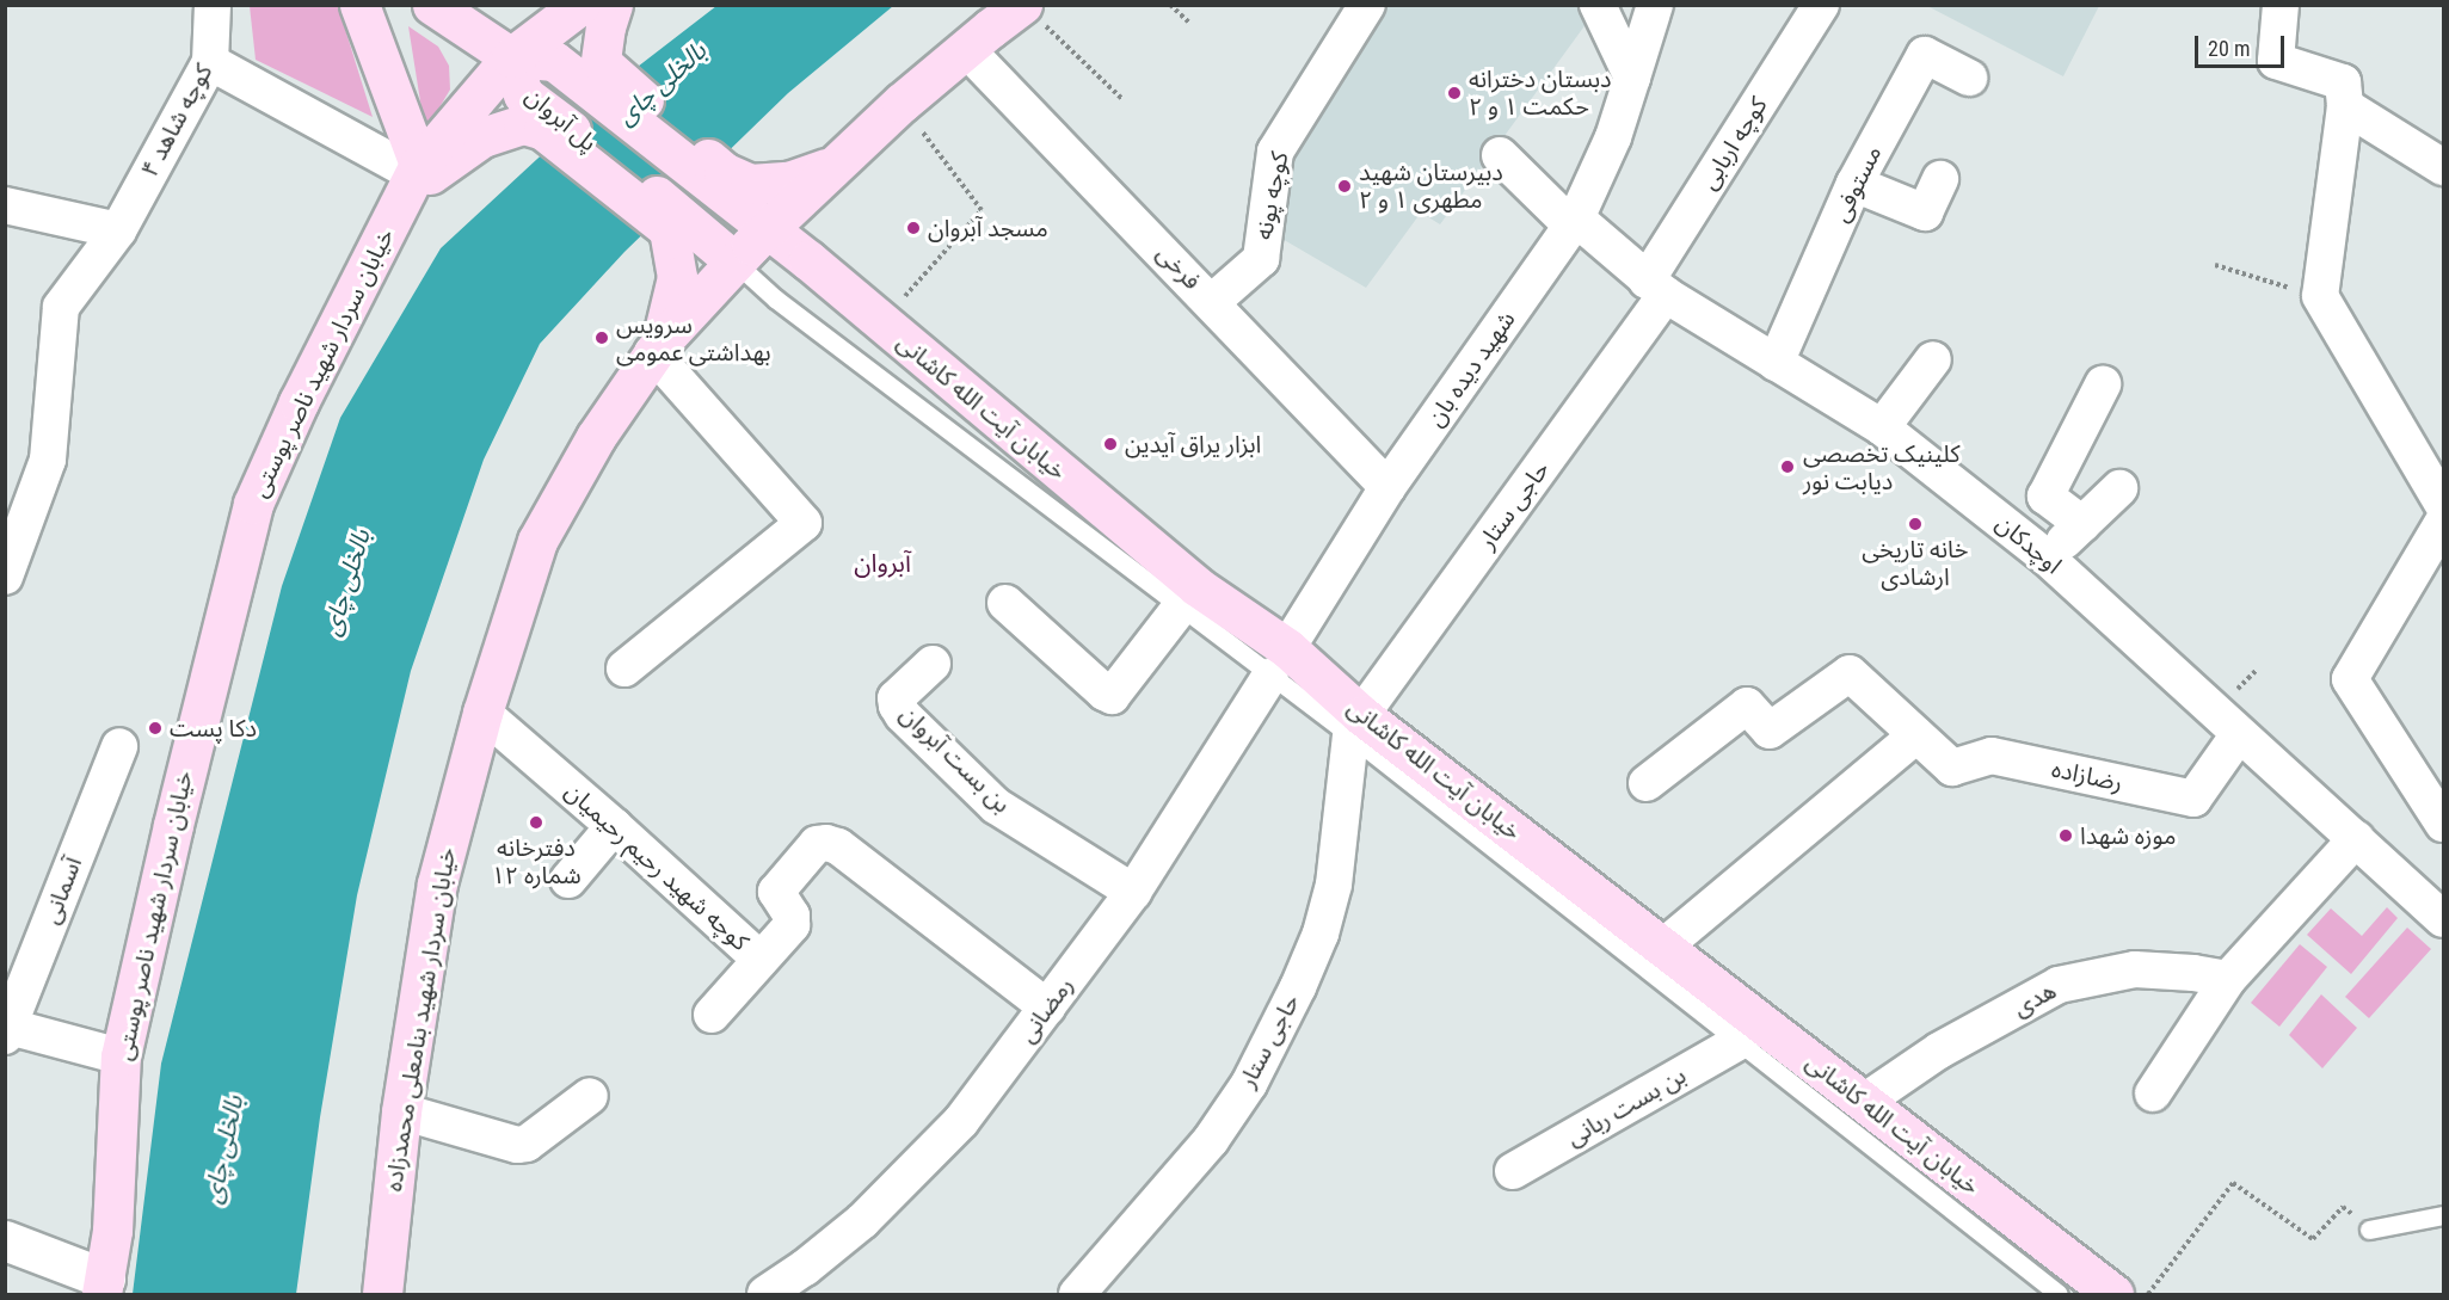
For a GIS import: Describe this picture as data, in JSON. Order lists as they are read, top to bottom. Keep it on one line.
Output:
{"streets":{"main road":["پل آبروان","خیابان سردار شهید ناصر پوستی","خیابان آیت الله کاشانی","خیابان سردار شهید بنامعلی محمدزاده"],"street":["کوچه شاهد ۴","کوچه اربابی","مستوفی","کوچه پونه","فرخی","شهید دیده بان","حاجی ستار","اوچدکان","بن بست آبروان","رضازاده","کوچه شهید رحیم رحیمیان","آسمانی","هدی","رمضانی","بن بست ربانی"]},"crossings":[["پل آبروان","خیابان سردار شهید ناصر پوستی"],["پل آبروان","خیابان سردار شهید بنامعلی محمدزاده"],["کوچه اربابی","حاجی ستار"],["کوچه اربابی","اوچدکان"],["مستوفی","اوچدکان"],["کوچه پونه","فرخی"],["فرخی","شهید دیده بان"],["فرخی","خیابان سردار شهید بنامعلی محمدزاده"],["شهید دیده بان","خیابان آیت الله کاشانی"],["شهید دیده بان","اوچدکان"],["شهید دیده بان","رمضانی"],["خیابان آیت الله کاشانی","حاجی ستار"],["خیابان آیت الله کاشانی","هدی"],["خیابان آیت الله کاشانی","رمضانی"],["خیابان آیت الله کاشانی","خیابان سردار شهید بنامعلی محمدزاده"],["حاجی ستار","اوچدکان"],["اوچدکان","رضازاده"],["بن بست آبروان","رمضانی"],["کوچه شهید رحیم رحیمیان","رمضانی"],["کوچه شهید رحیم رحیمیان","خیابان سردار شهید بنامعلی محمدزاده"]],"districts":["آبروان"],"water":["بالخلی چای"],"places":["دبستان دخترانه حکمت ۱ و ۲","دبیرستان شهید مطهری ۱ و ۲","مسجد آبروان","سرویس بهداشتی عمومی","ابزار یراق آیدین","کلینیک تخصصی دیابت نور","خانه تاریخی ارشادی","دکا پست","دفترخانه شماره ۱۲","موزه شهدا"],"scale_bar":"20 m"}
